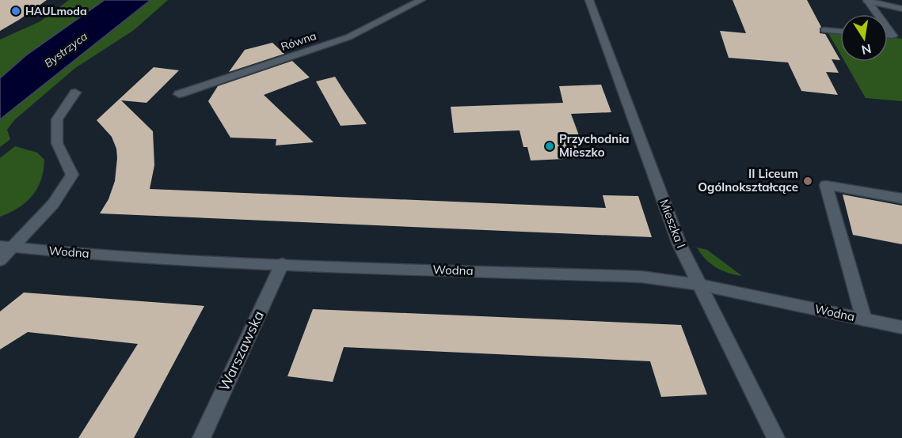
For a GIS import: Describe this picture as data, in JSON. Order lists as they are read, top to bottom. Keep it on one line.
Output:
{"streets":{"street":["Równa","Mieszka I","Wodna","Warszawska"]},"crossings":[["Mieszka I","Wodna"],["Wodna","Warszawska"]],"water":["Bystrzyca"],"places":["HAULmoda","Przychodnia Mieszko","II Liceum Ogólnokształcące"],"north":"bottom"}
